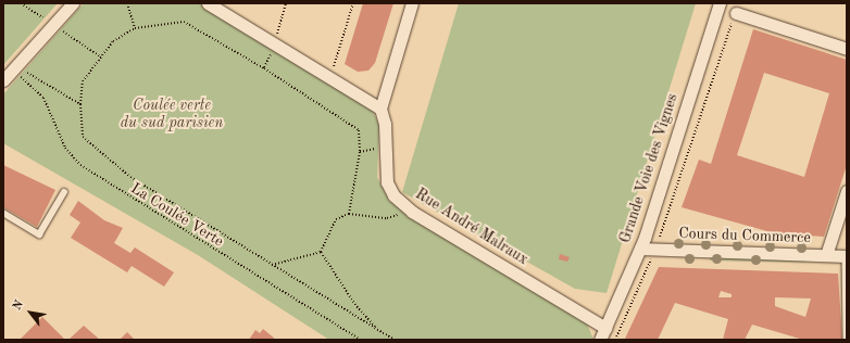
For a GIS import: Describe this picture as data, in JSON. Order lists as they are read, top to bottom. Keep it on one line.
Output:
{"streets":{"street":["Grande Voie des Vignes","Rue André Malraux","Cours du Commerce"],"path":["La Coulée Verte"]},"crossings":[["Grande Voie des Vignes","Rue André Malraux"],["Grande Voie des Vignes","Cours du Commerce"]],"parks":["Coulée verte du sud parisien"],"north":"top left"}
